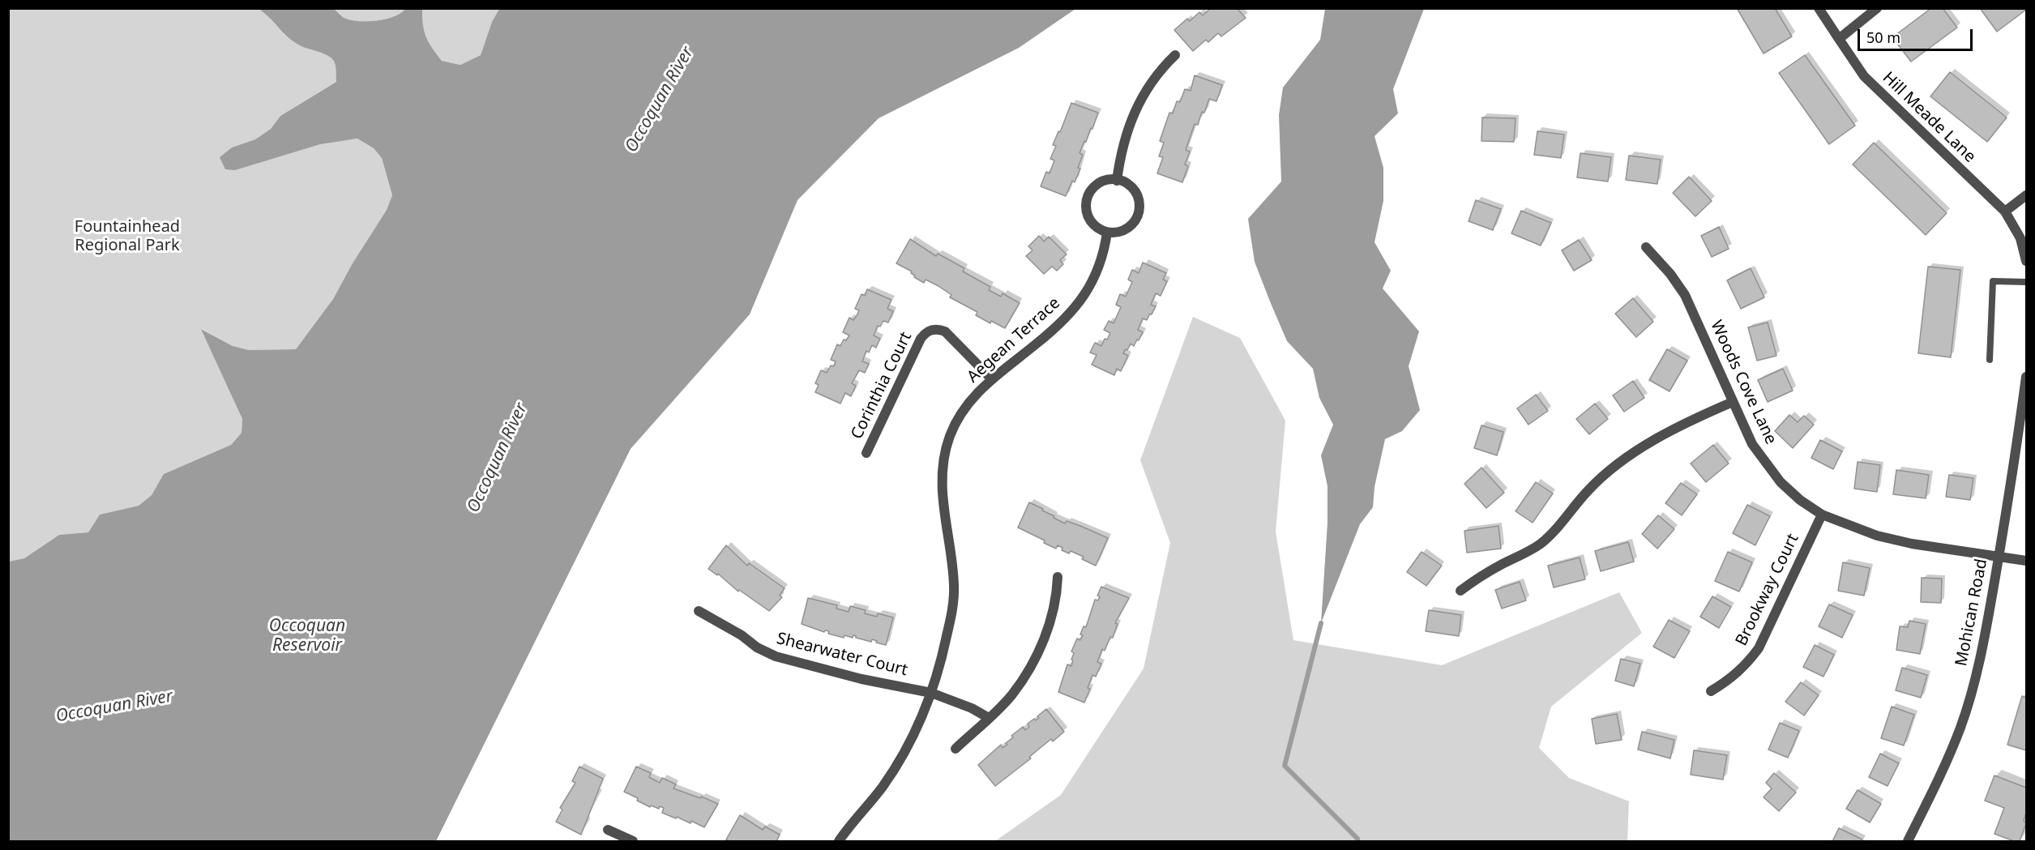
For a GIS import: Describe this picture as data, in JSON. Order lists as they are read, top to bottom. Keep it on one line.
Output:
{"streets":{"street":["Hill Meade Lane","Aegean Terrace","Woods Cove Lane","Corinthia Court","Brookway Court","Mohican Road","Shearwater Court"]},"crossings":[["Aegean Terrace","Corinthia Court"],["Aegean Terrace","Shearwater Court"],["Woods Cove Lane","Brookway Court"],["Woods Cove Lane","Mohican Road"]],"water":["Occoquan River","Occoquan Reservoir"],"parks":["Fountainhead Regional Park"],"scale_bar":"50 m"}
